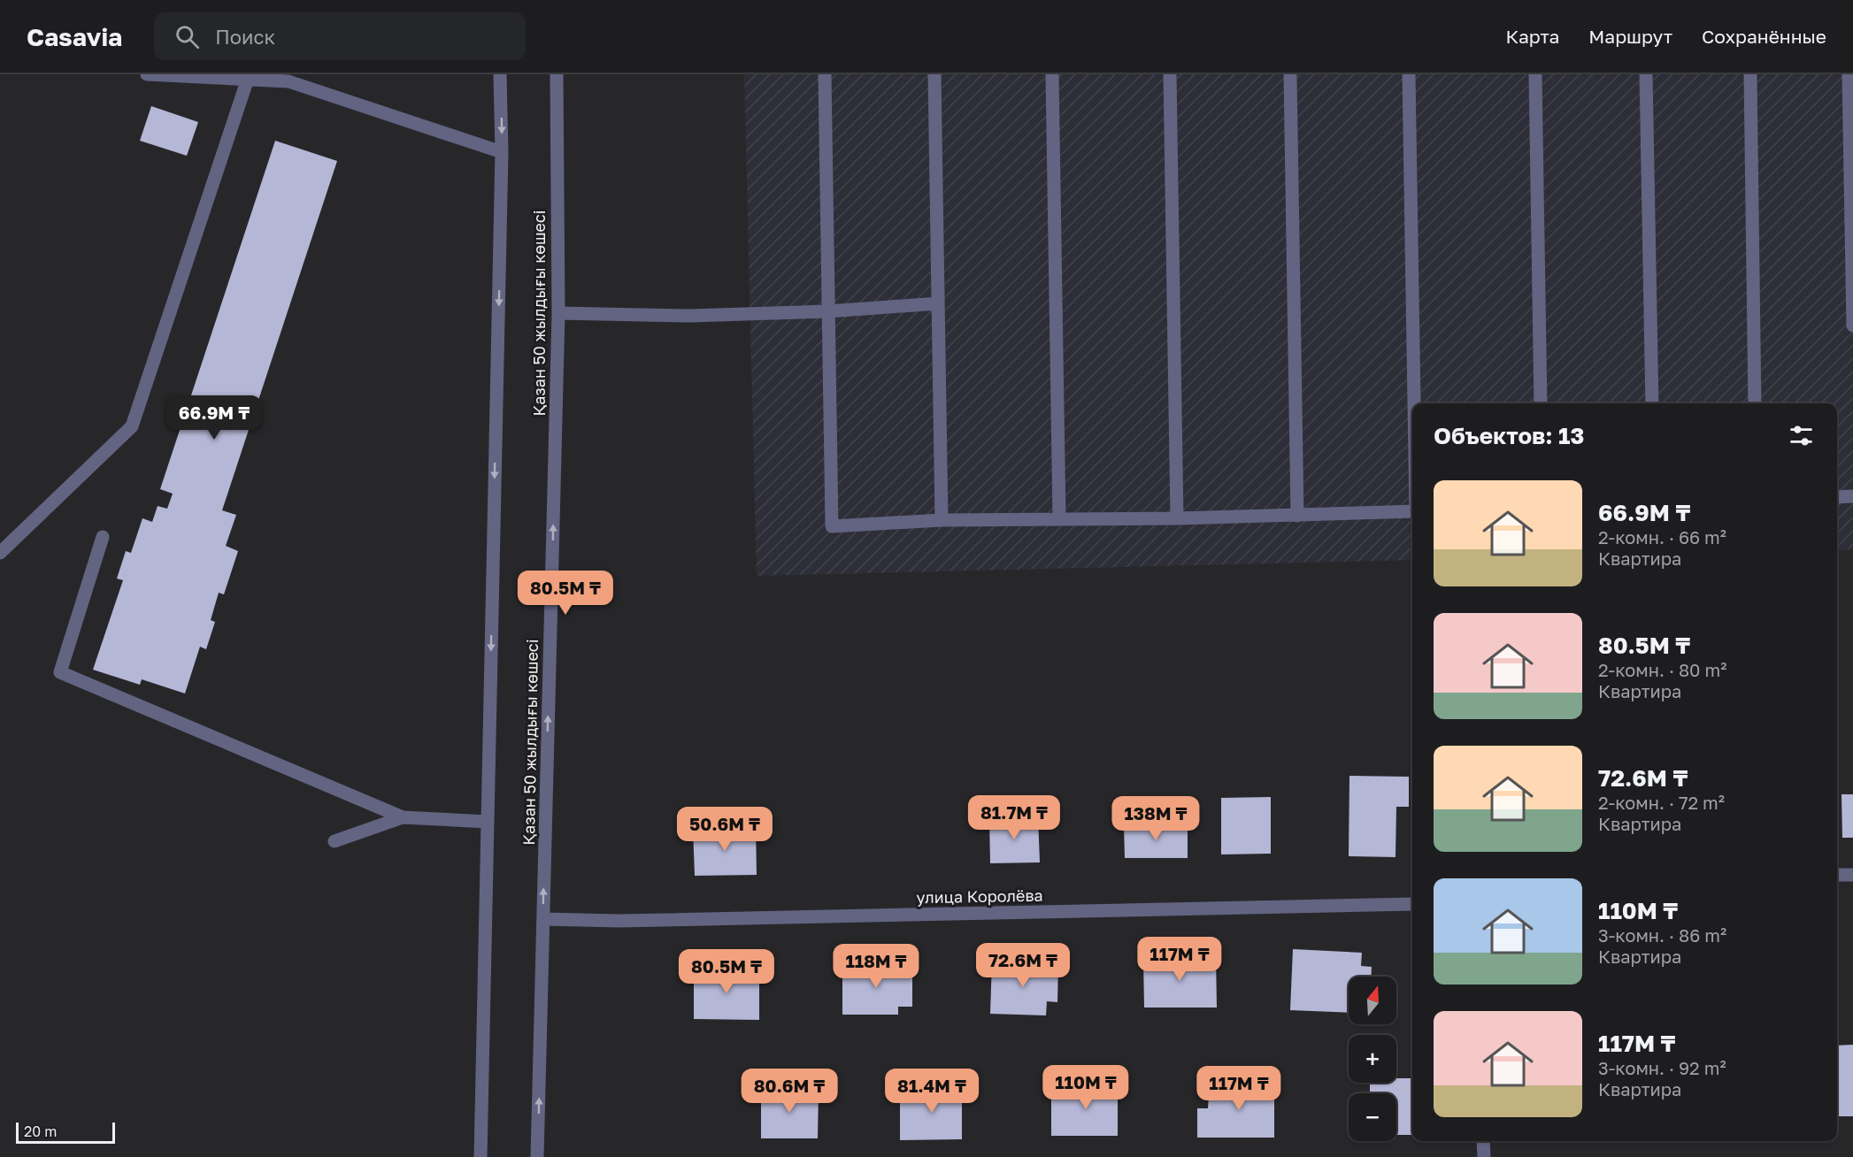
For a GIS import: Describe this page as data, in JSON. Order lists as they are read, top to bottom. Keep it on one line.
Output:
{"streets":{"street":["Қазан 50 жылдығы көшесі","улица Королёва"]},"crossings":[["Қазан 50 жылдығы көшесі","улица Королёва"]],"scale_bar":"20 m","north":"top","page":{"header":"Casavia","search":"Поиск","nav":["Карта","Маршрут","Сохранённые"],"price":["66.9M ₸","80.5M ₸","81.7M ₸","138M ₸","50.6M ₸","117M ₸","72.6M ₸","118M ₸","80.5M ₸","110M ₸","117M ₸","80.6M ₸","81.4M ₸"],"heading":"Объектов: 13","list":[{"name":"66.9M ₸","note":"2-комн. · 66 m² · Квартира"},{"name":"80.5M ₸","note":"2-комн. · 80 m² · Квартира"},{"name":"72.6M ₸","note":"2-комн. · 72 m² · Квартира"},{"name":"110M ₸","note":"3-комн. · 86 m² · Квартира"},{"name":"117M ₸","note":"3-комн. · 92 m² · Квартира"}],"map_buttons":["+","−"],"scale":"20 m"}}
